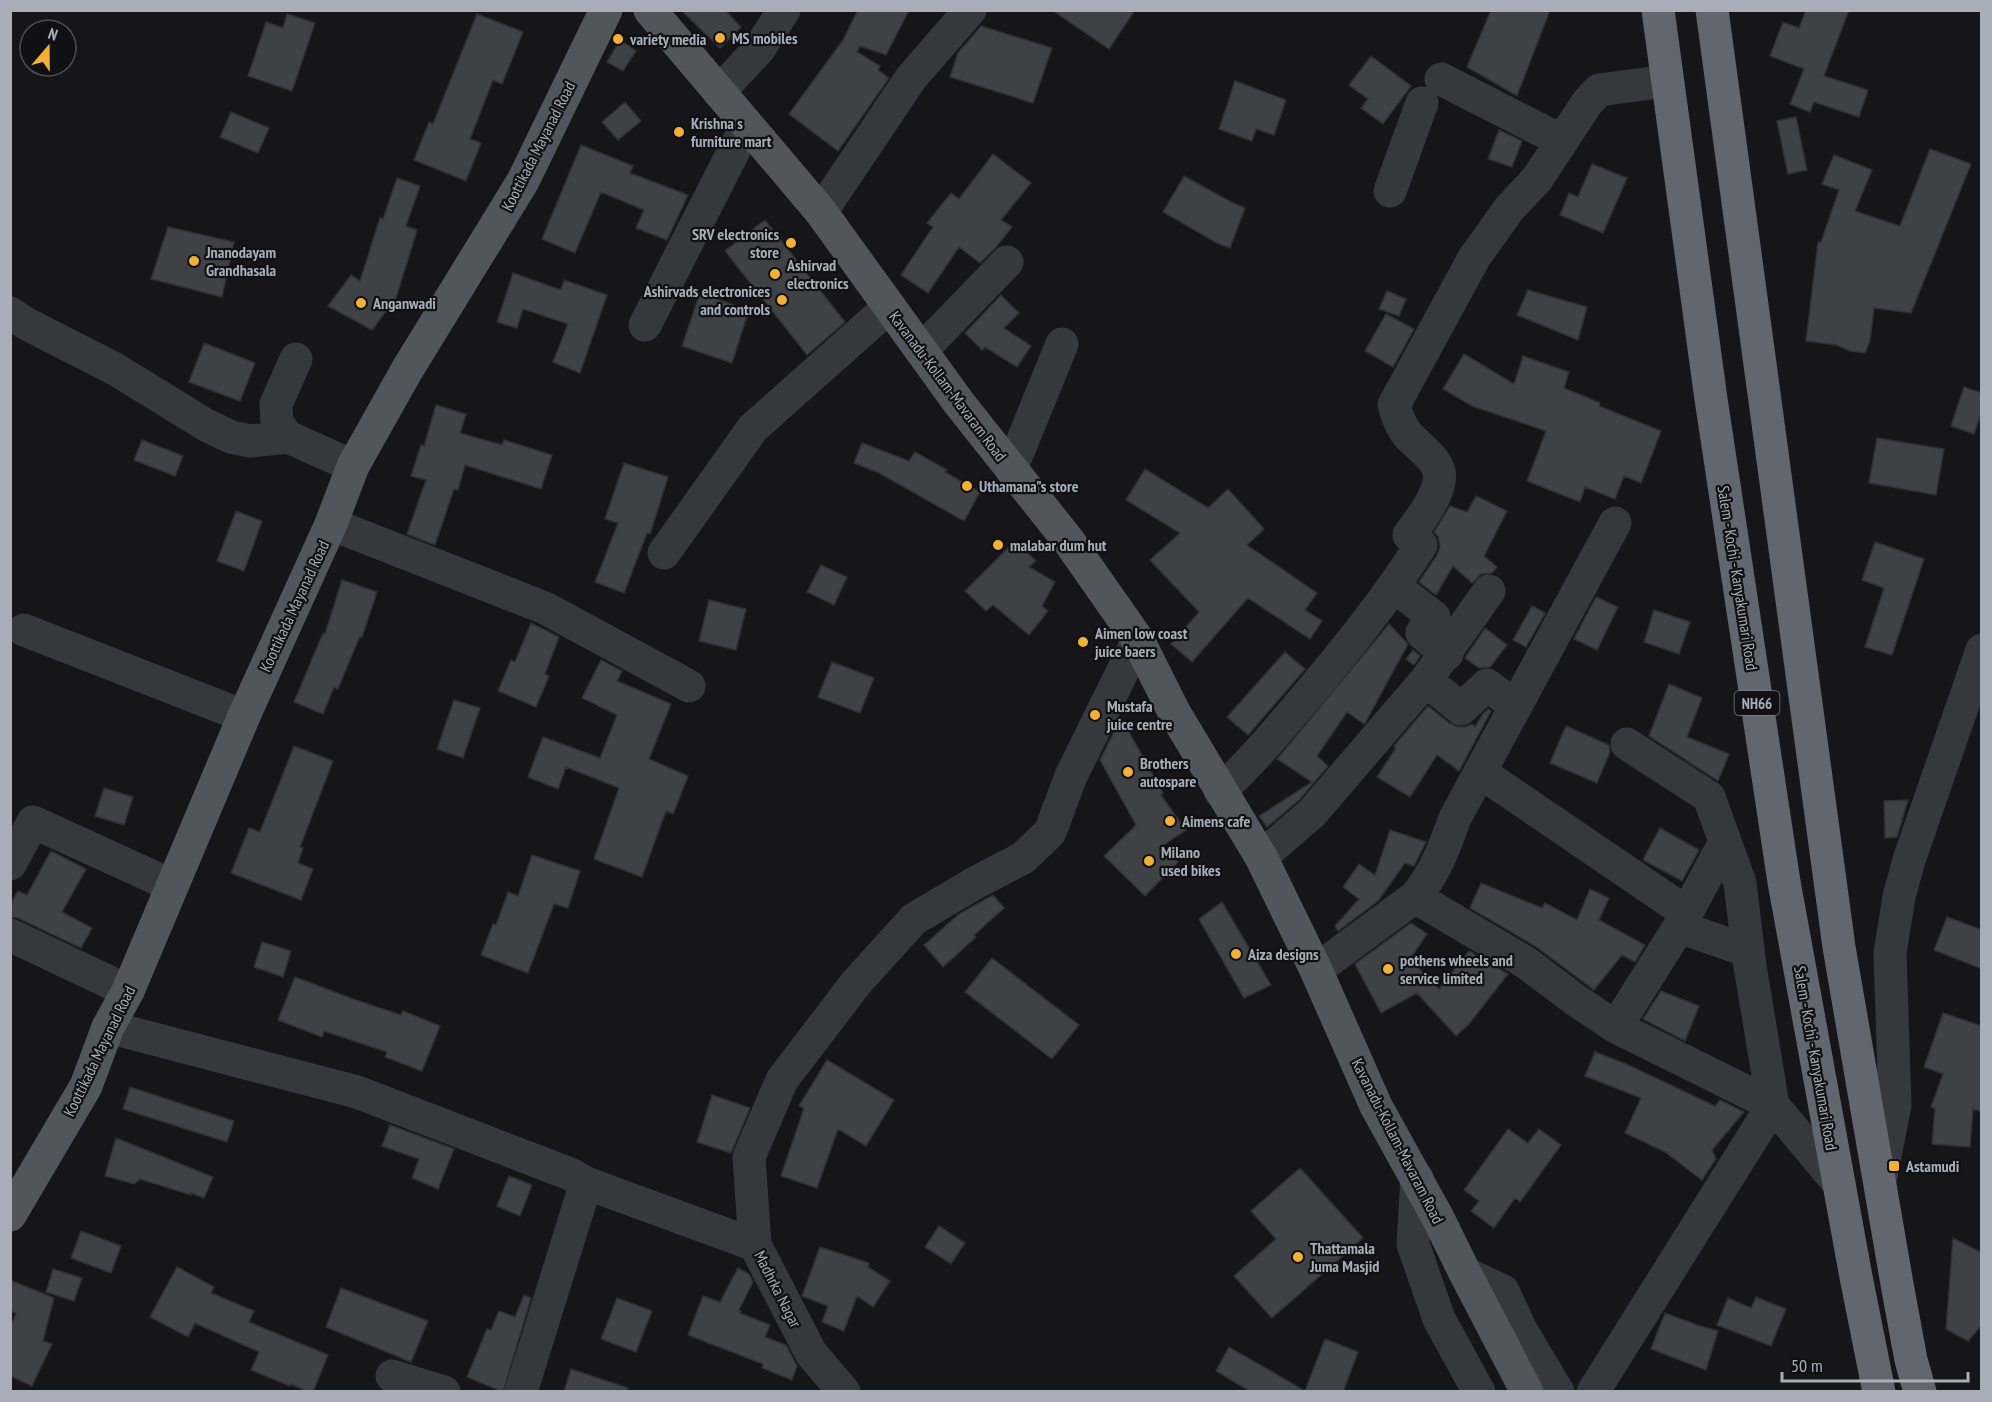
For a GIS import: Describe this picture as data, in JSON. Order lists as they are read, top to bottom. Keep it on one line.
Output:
{"streets":{"highway":["Salem - Kochi - Kanyakumari Road","NH66"],"main road":["Koottikada Mayanad Road","Kavanadu-Kollam-Mavaram Road"],"street":["Madhrka Nagar"]},"crossings":[["Koottikada Mayanad Road","Madhrka Nagar"]],"places":{"other":["MS mobiles","variety media","Krishna s furniture mart","SRV electronics store","Jnanodayam Grandhasala","Ashirvad electronics","Ashirvads electronices and controls","Anganwadi","Uthamana\"s store","malabar dum hut","Aimen low coast juice baers","Mustafa juice centre","Brothers autospare","Aimens cafe","Milano used bikes","Aiza designs","pothens wheels and service limited","Thattamala Juma Masjid"],"transit":["Astamudi"]},"scale_bar":"50 m","north":"top"}
